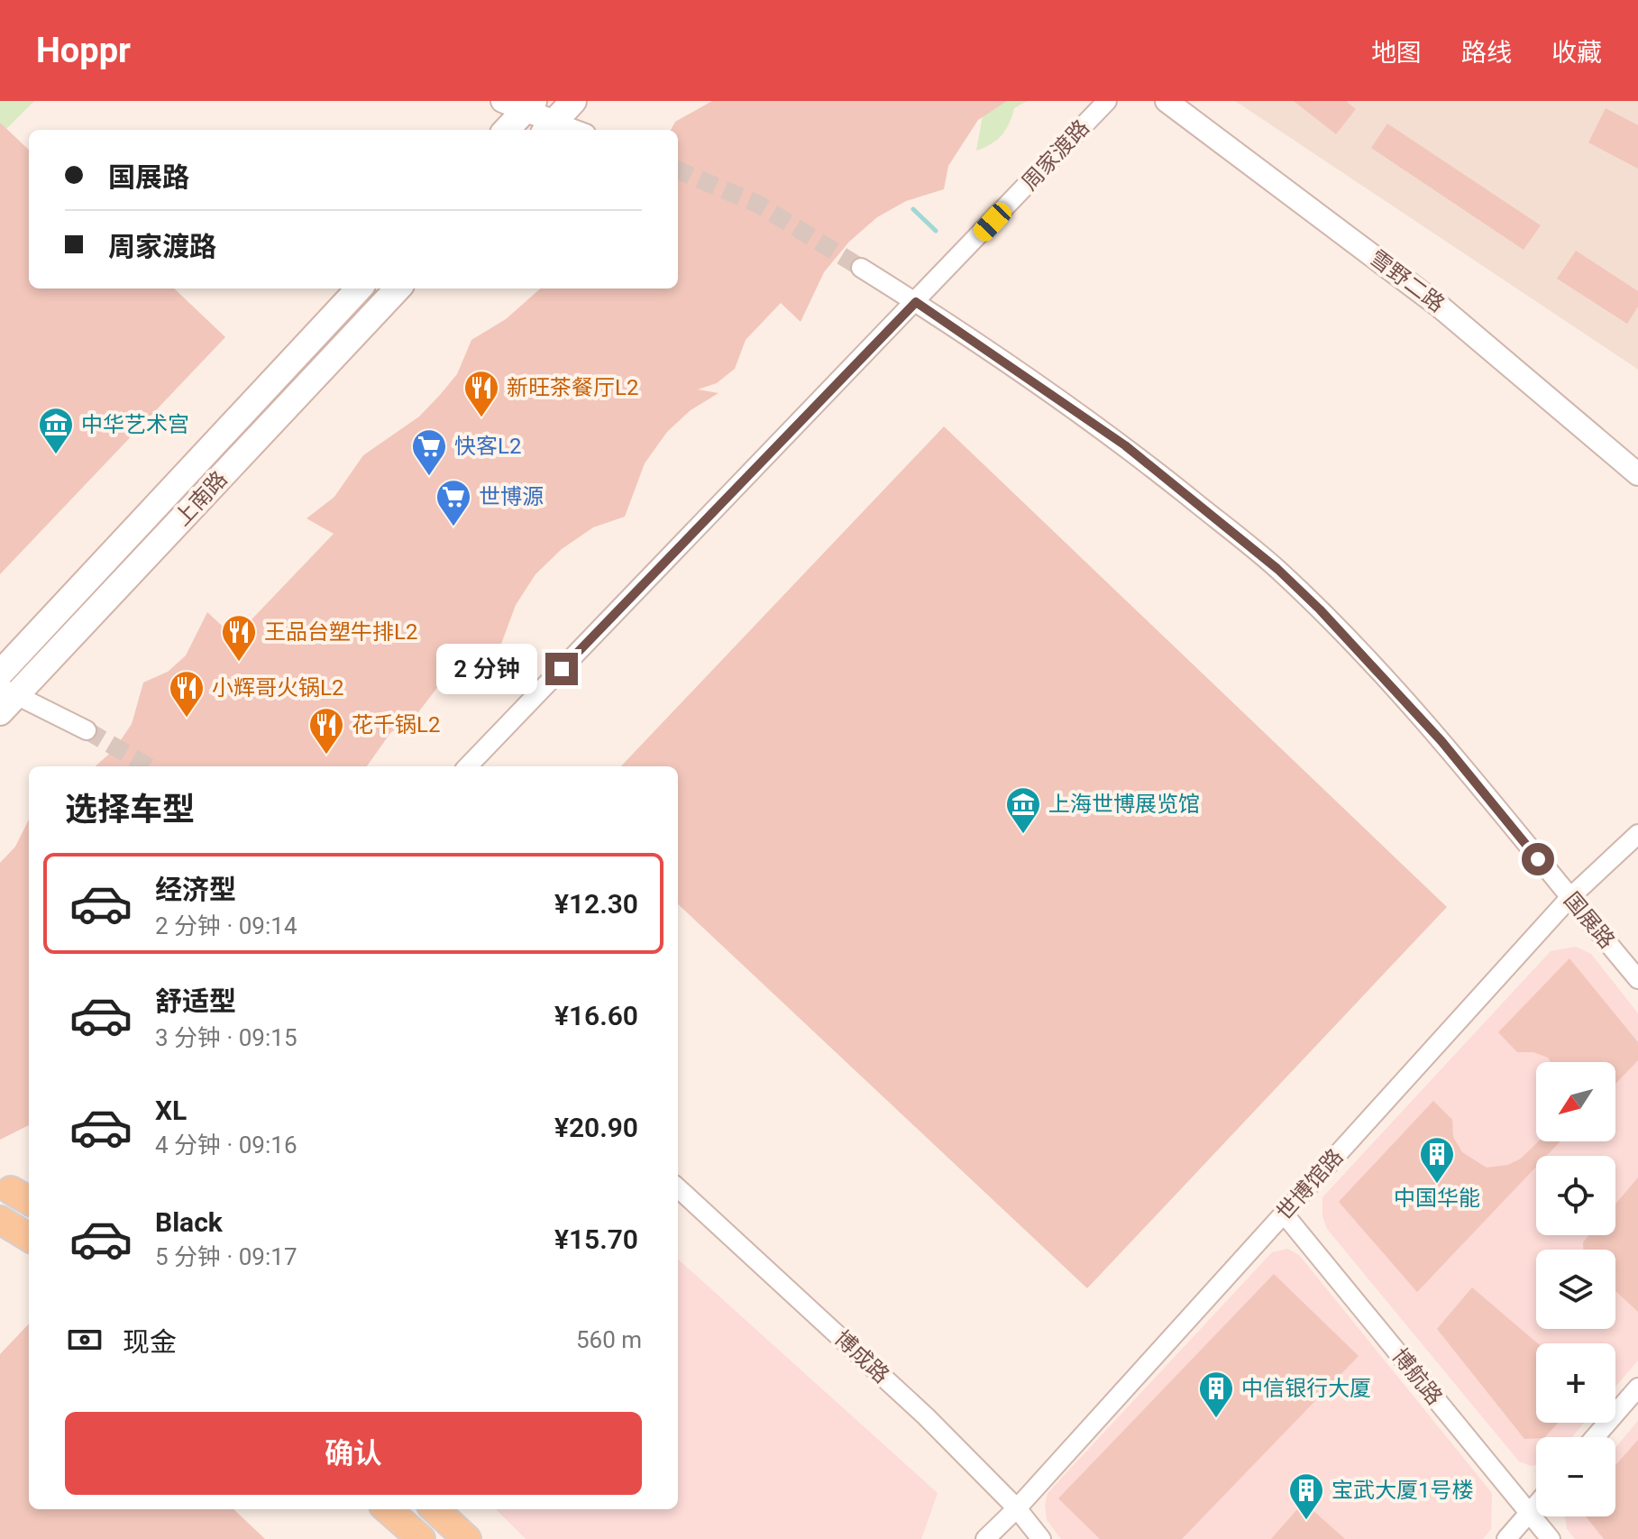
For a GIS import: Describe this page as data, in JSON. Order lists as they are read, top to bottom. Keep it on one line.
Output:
{"streets":{"main road":["上南路"],"street":["周家渡路","雪野二路","国展路","世博馆路","博成路","博航路"]},"crossings":[["周家渡路","国展路"],["国展路","世博馆路"],["世博馆路","博成路"],["世博馆路","博航路"]],"places":{"restaurant":["新旺茶餐厅L2","王品台塑牛排L2","小辉哥火锅L2","花千锅L2"],"museum":["中华艺术宫","上海世博展览馆"],"supermarket":["快客L2","世博源"],"building":["中国华能","中信银行大厦","宝武大厦1号楼"]},"north":"bottom left","page":{"header":"Hoppr","nav":["地图","路线","收藏"],"banner":["国展路","周家渡路"],"bubble":"2 分钟","heading":"选择车型","list":[{"name":"经济型","note":"2 分钟 · 09:14","value":"¥12.30"},{"name":"舒适型","note":"3 分钟 · 09:15","value":"¥16.60"},{"name":"XL","note":"4 分钟 · 09:16","value":"¥20.90"},{"name":"Black","note":"5 分钟 · 09:17","value":"¥15.70"}],"map_buttons":["+","−"],"pay":["现金","560 m"],"buttons":"确认"}}
